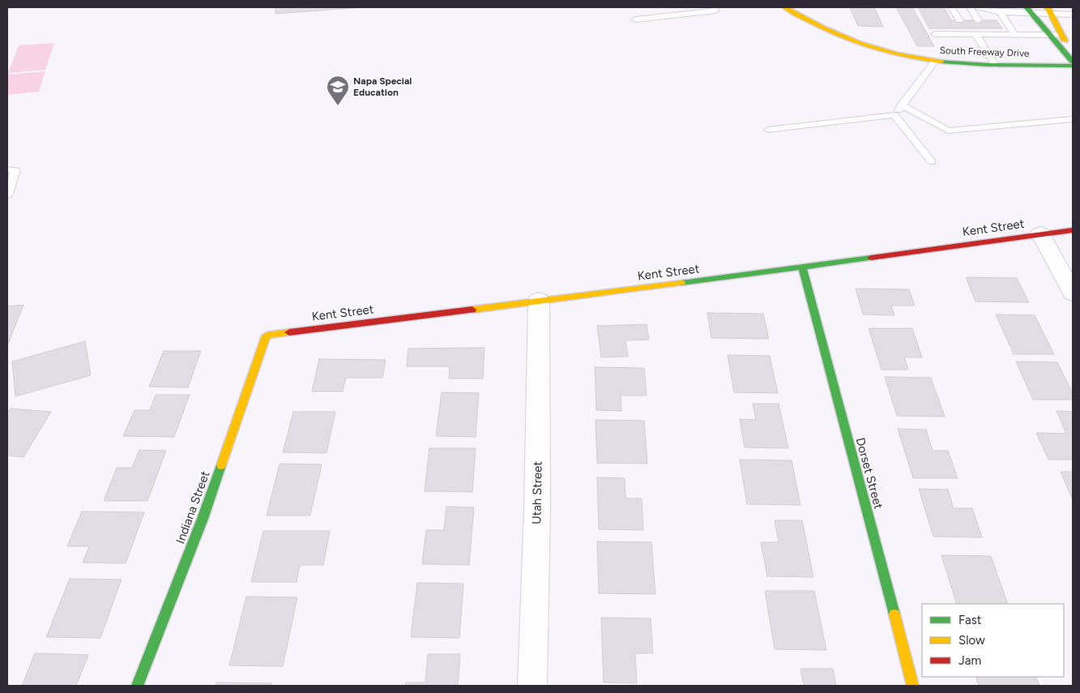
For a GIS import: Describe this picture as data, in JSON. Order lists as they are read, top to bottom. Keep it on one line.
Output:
{"streets":{"street":["South Freeway Drive","Kent Street","Dorset Street","Utah Street","Indiana Street"]},"crossings":[["Kent Street","Dorset Street"],["Kent Street","Utah Street"],["Kent Street","Indiana Street"]],"places":{"school or university":["Napa Special Education"]},"legend":["Fast","Slow","Jam"]}
